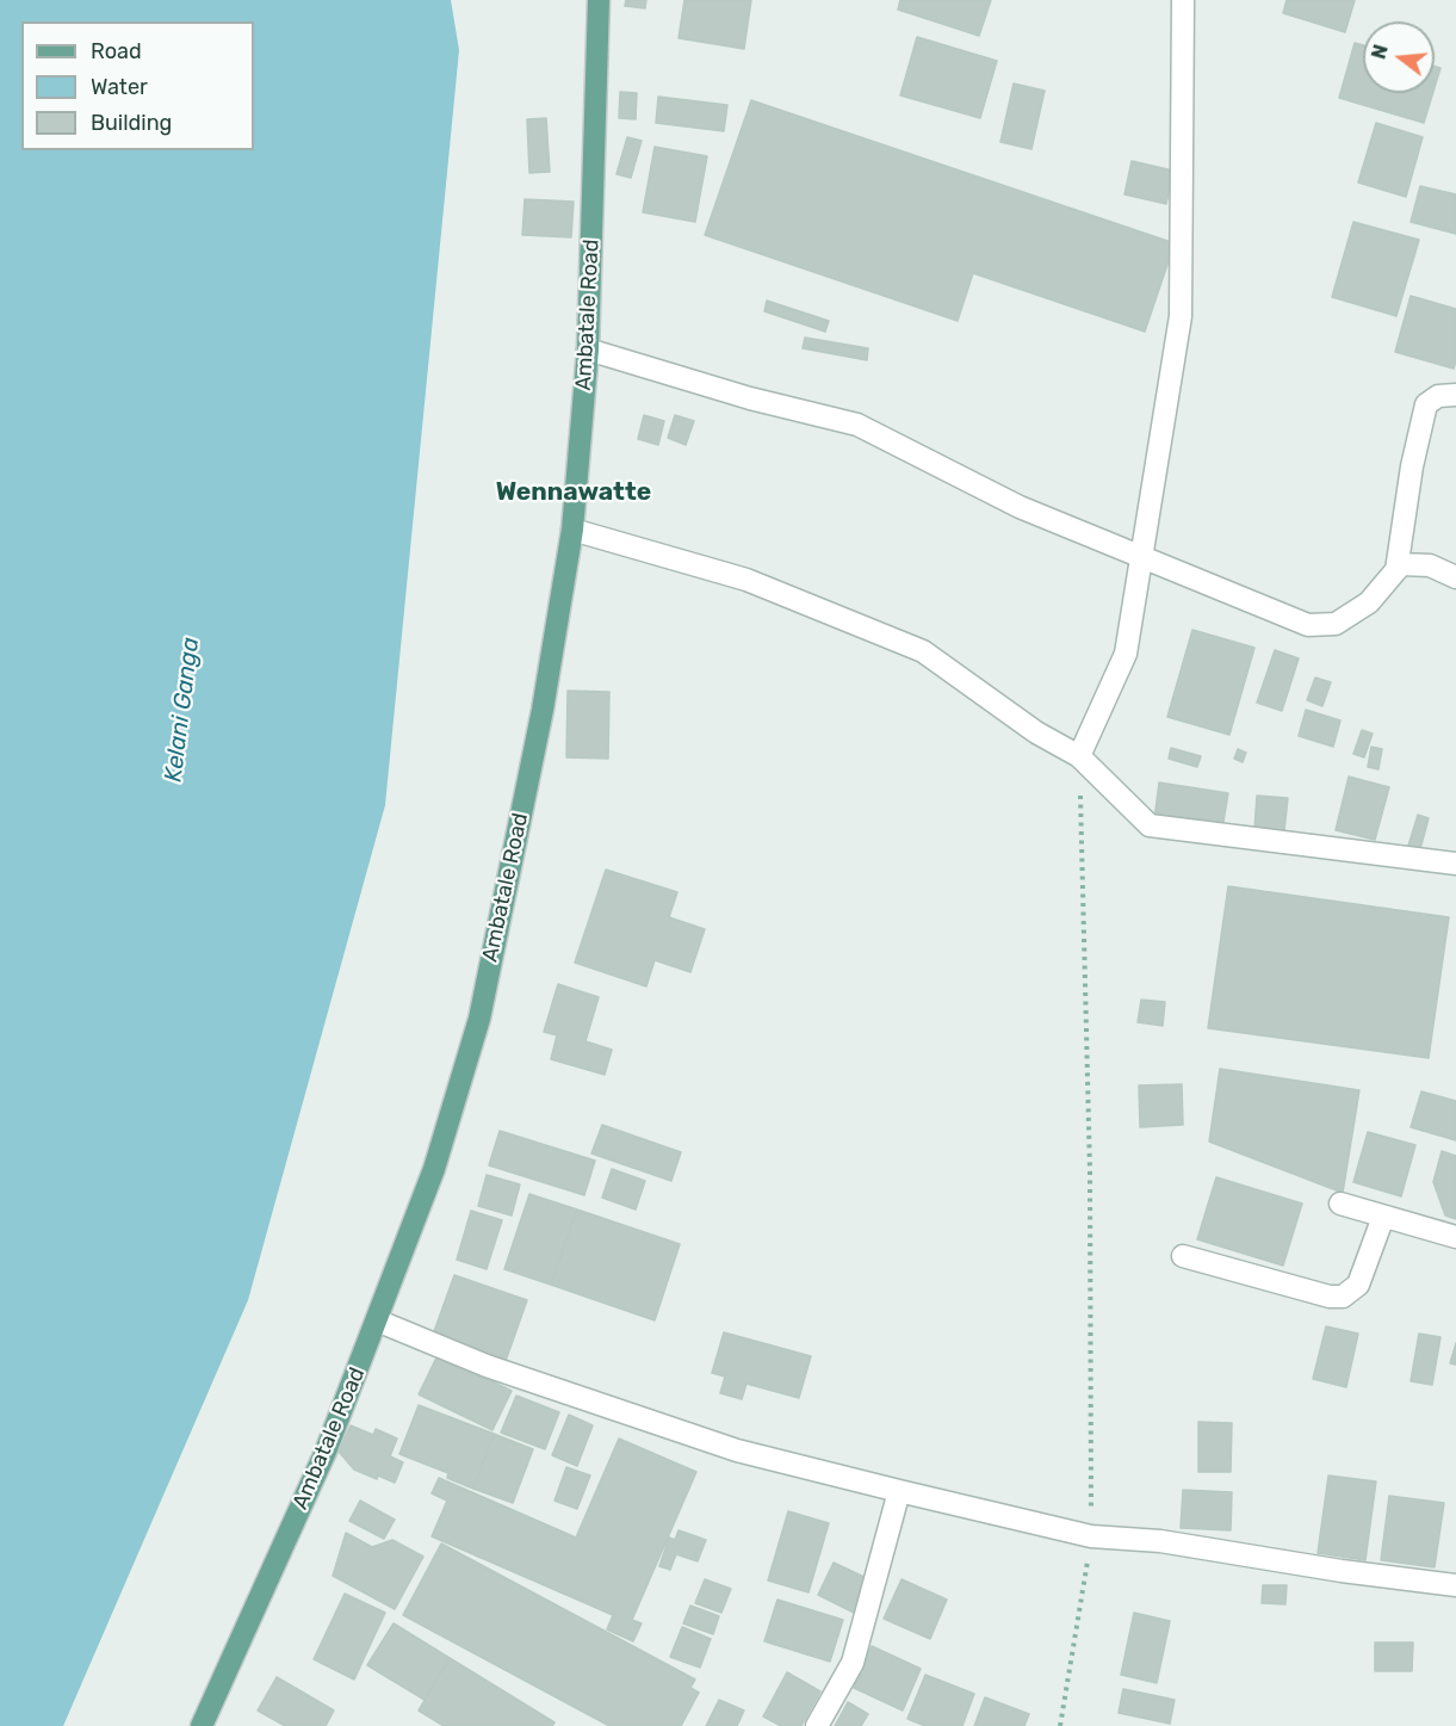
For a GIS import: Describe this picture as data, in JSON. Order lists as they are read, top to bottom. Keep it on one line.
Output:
{"streets":{"main road":["Ambatale Road"]},"districts":["Wennawatte"],"water":["Kelani Ganga"],"legend":["Road","Water","Building"],"north":"left"}
